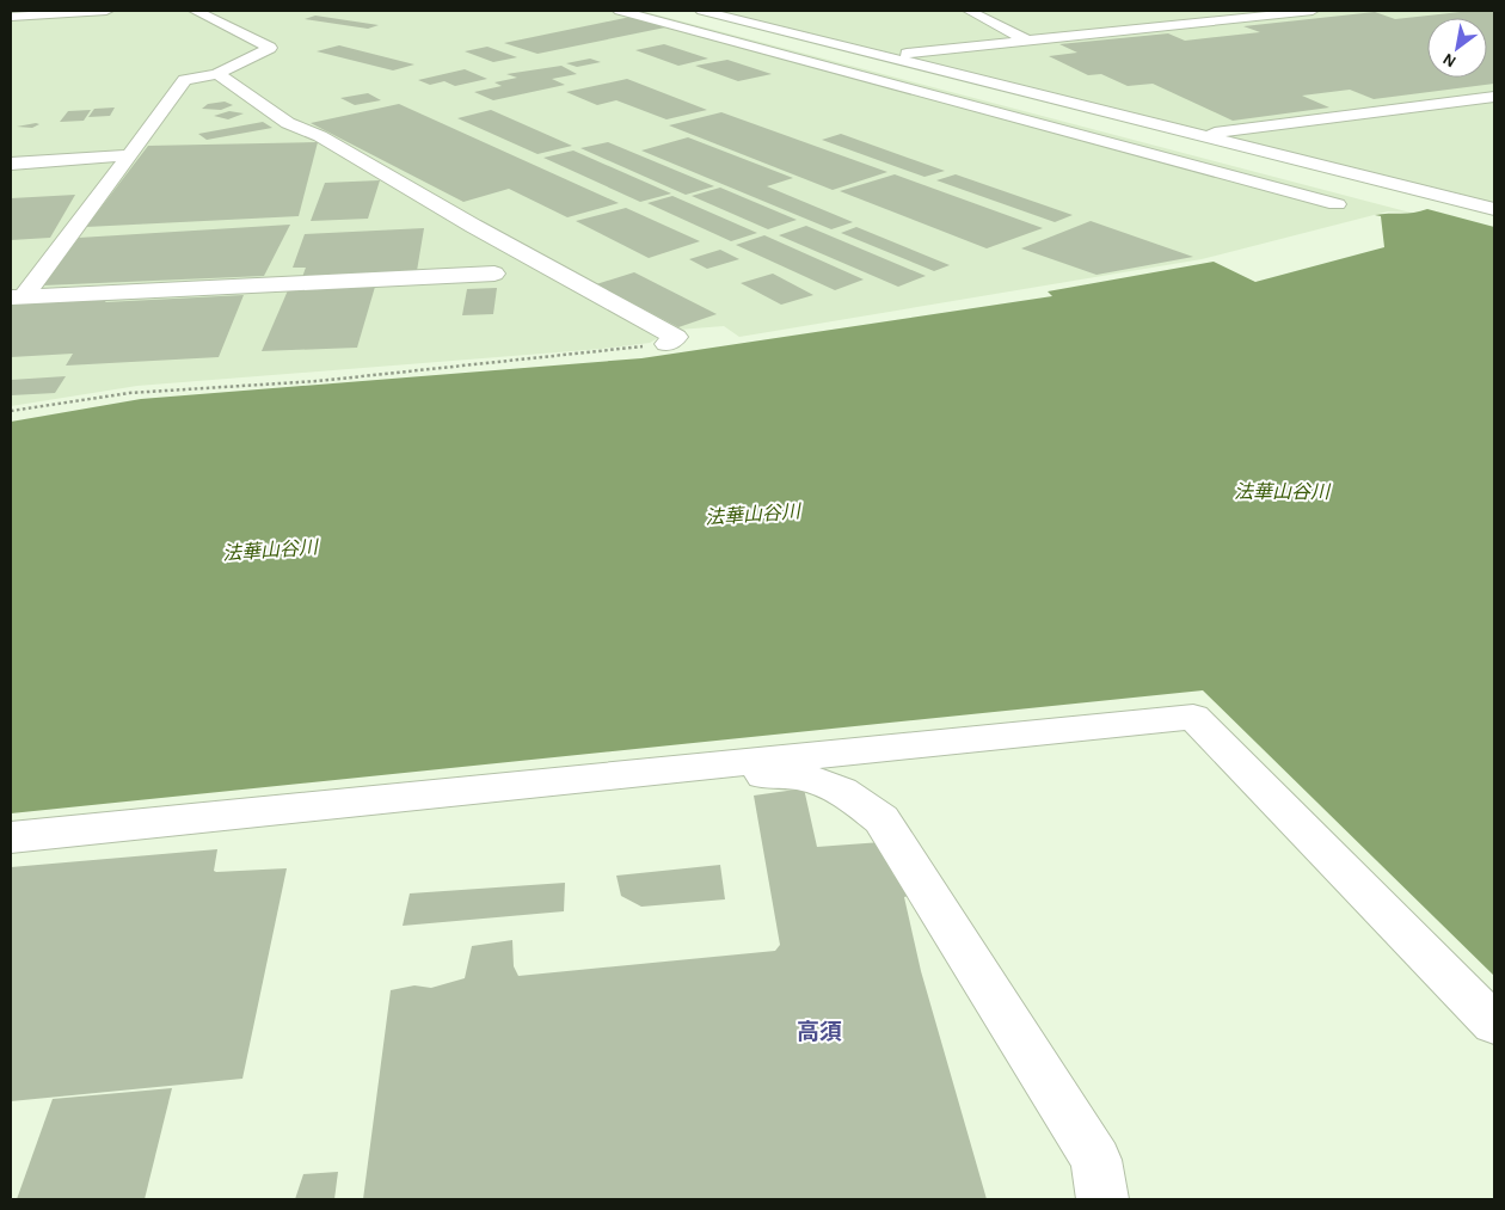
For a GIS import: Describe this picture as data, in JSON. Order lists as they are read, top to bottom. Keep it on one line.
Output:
{"districts":["高須"],"water":["法華山谷川"],"north":"bottom left"}
